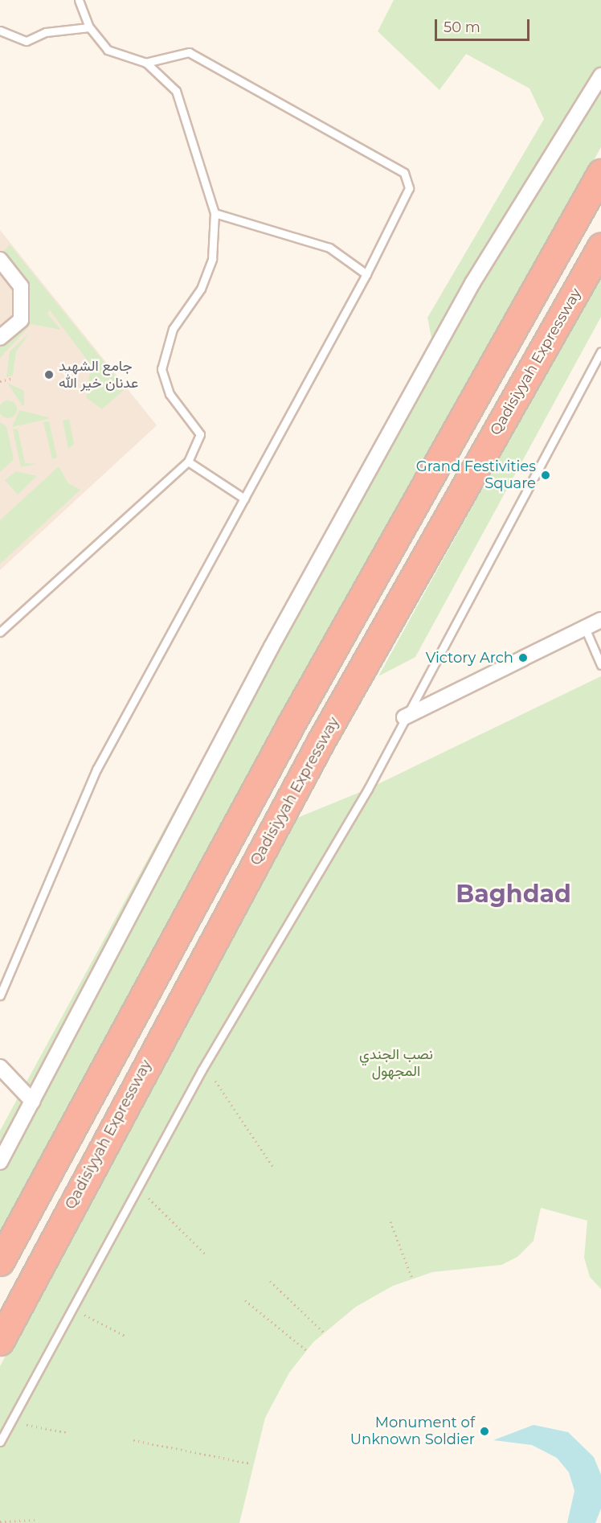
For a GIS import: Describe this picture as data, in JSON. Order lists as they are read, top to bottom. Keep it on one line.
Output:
{"streets":{"highway":["Qadisiyyah Expressway"]},"districts":["Baghdad"],"parks":["نصب الجندي المجهول"],"places":["جامع الشهيد عدنان خير الله","Grand Festivities Square","Victory Arch","Monument of Unknown Soldier"],"scale_bar":"50 m"}
